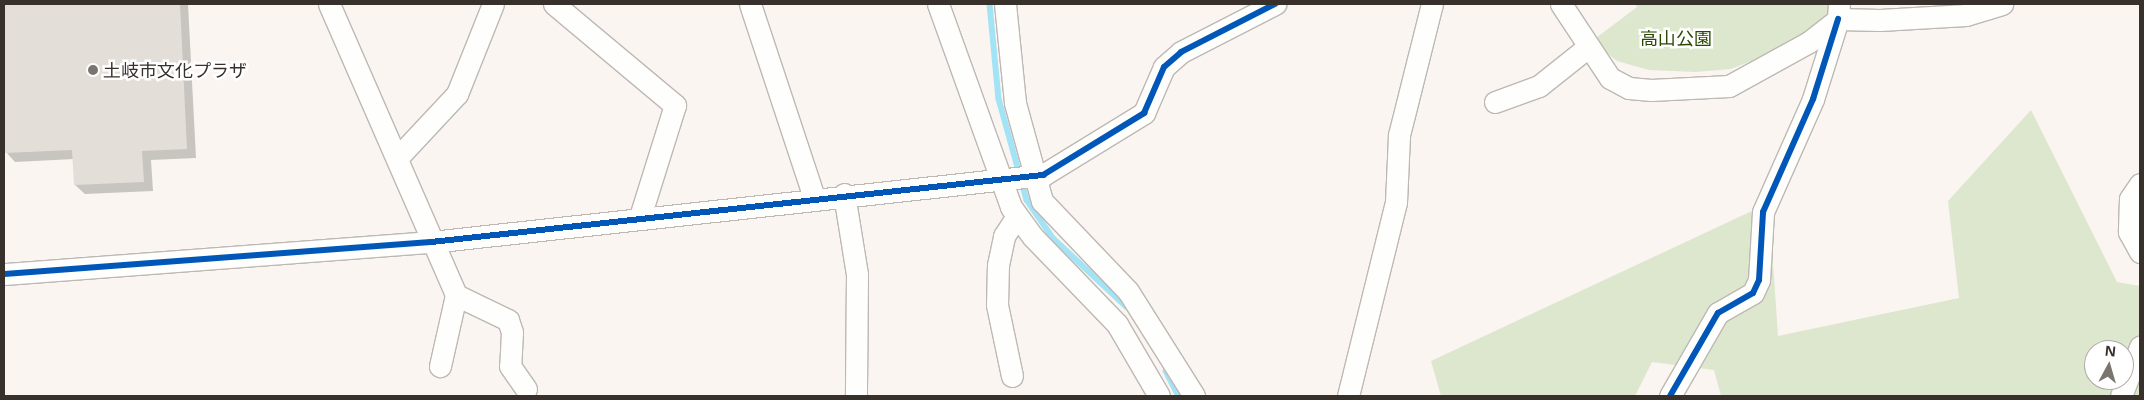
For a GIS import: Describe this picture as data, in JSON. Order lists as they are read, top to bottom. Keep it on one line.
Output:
{"parks":["高山公園"],"places":["土岐市文化プラザ"],"north":"top"}
